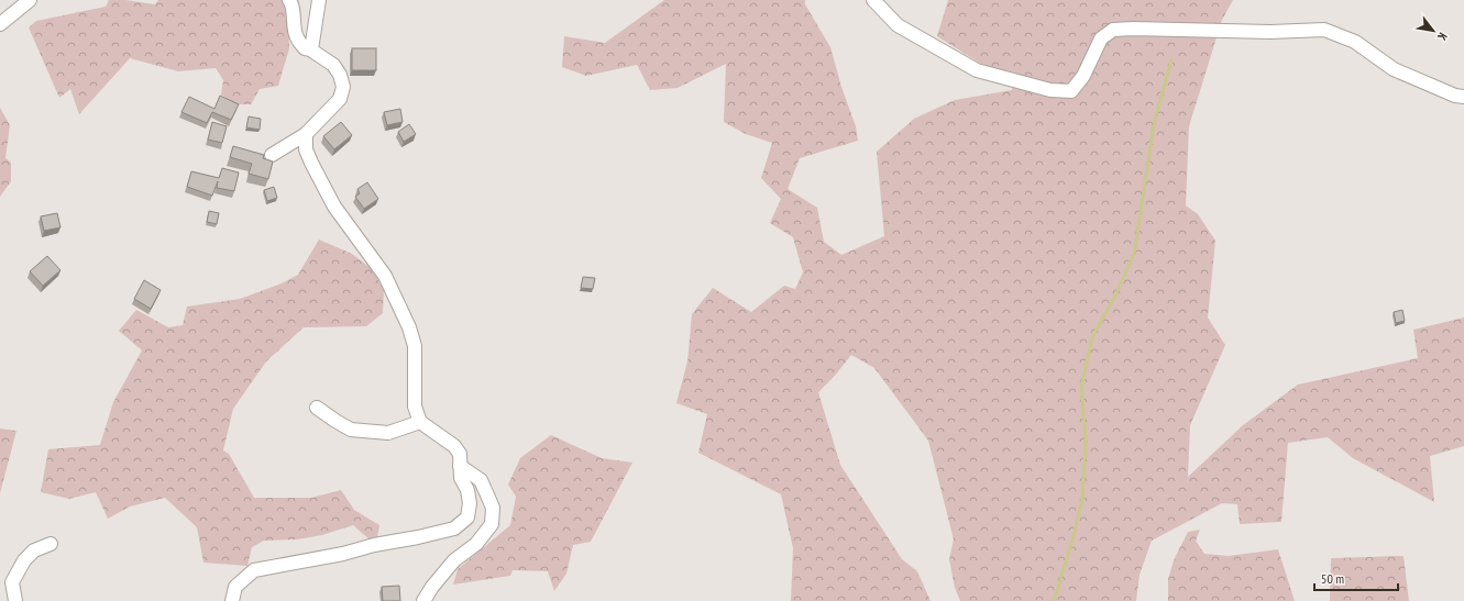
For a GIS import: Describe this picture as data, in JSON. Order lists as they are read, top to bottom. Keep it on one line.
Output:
{"scale_bar":"50 m","north":"bottom right"}
